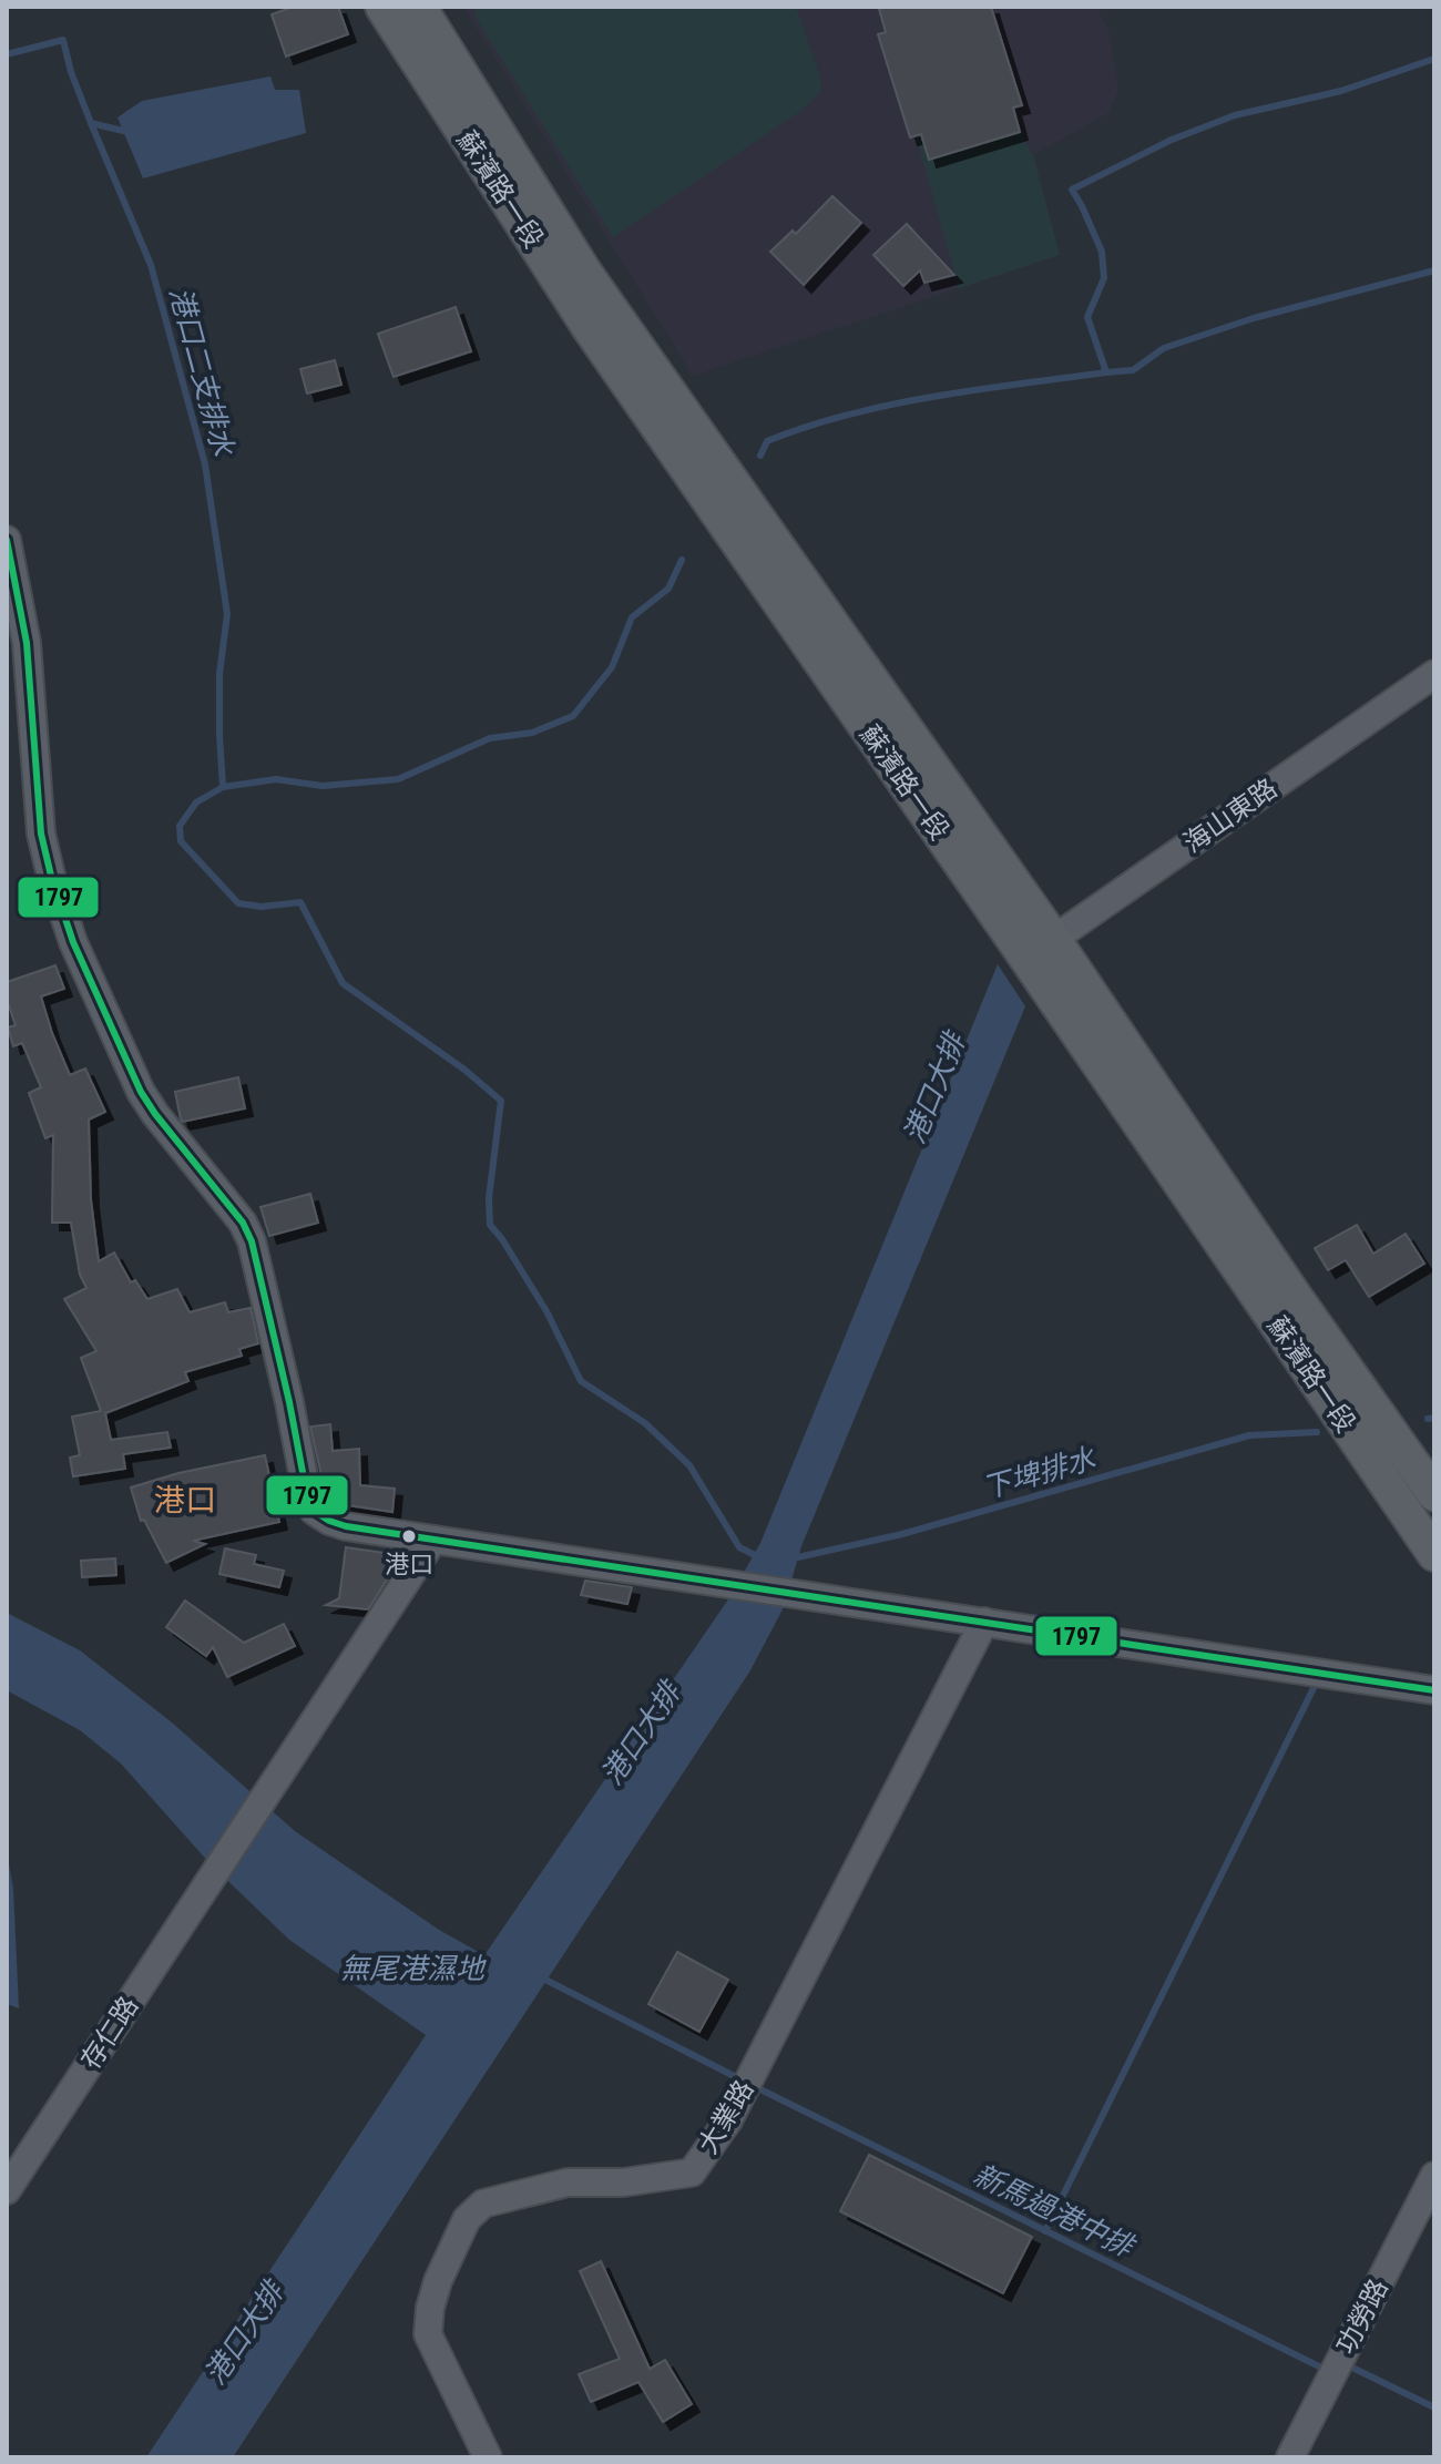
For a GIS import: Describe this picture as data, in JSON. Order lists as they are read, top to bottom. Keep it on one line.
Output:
{"streets":{"main road":["蘇濱路一段"],"street":["海山東路","存仁路","大業路","功勞路"]},"crossings":[["蘇濱路一段","海山東路"]],"districts":["港口"],"water":["港口二支排水","港口大排","下埤排水","無尾港濕地","新馬過港中排"],"places":["港口"],"lines":["transit line 1797"]}
